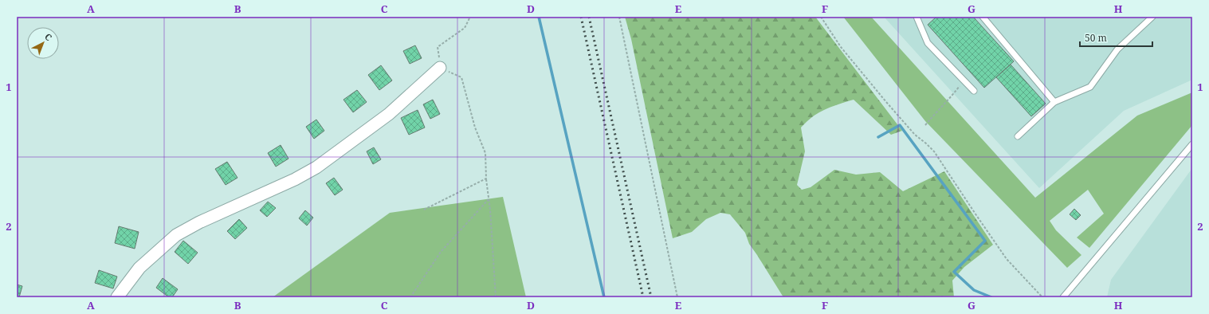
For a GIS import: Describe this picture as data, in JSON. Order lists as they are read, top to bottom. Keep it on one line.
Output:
{"scale_bar":"50 m","north":"top right","grid":{"columns":["A","B","C","D","E","F","G","H"],"rows":["1","2"]}}
